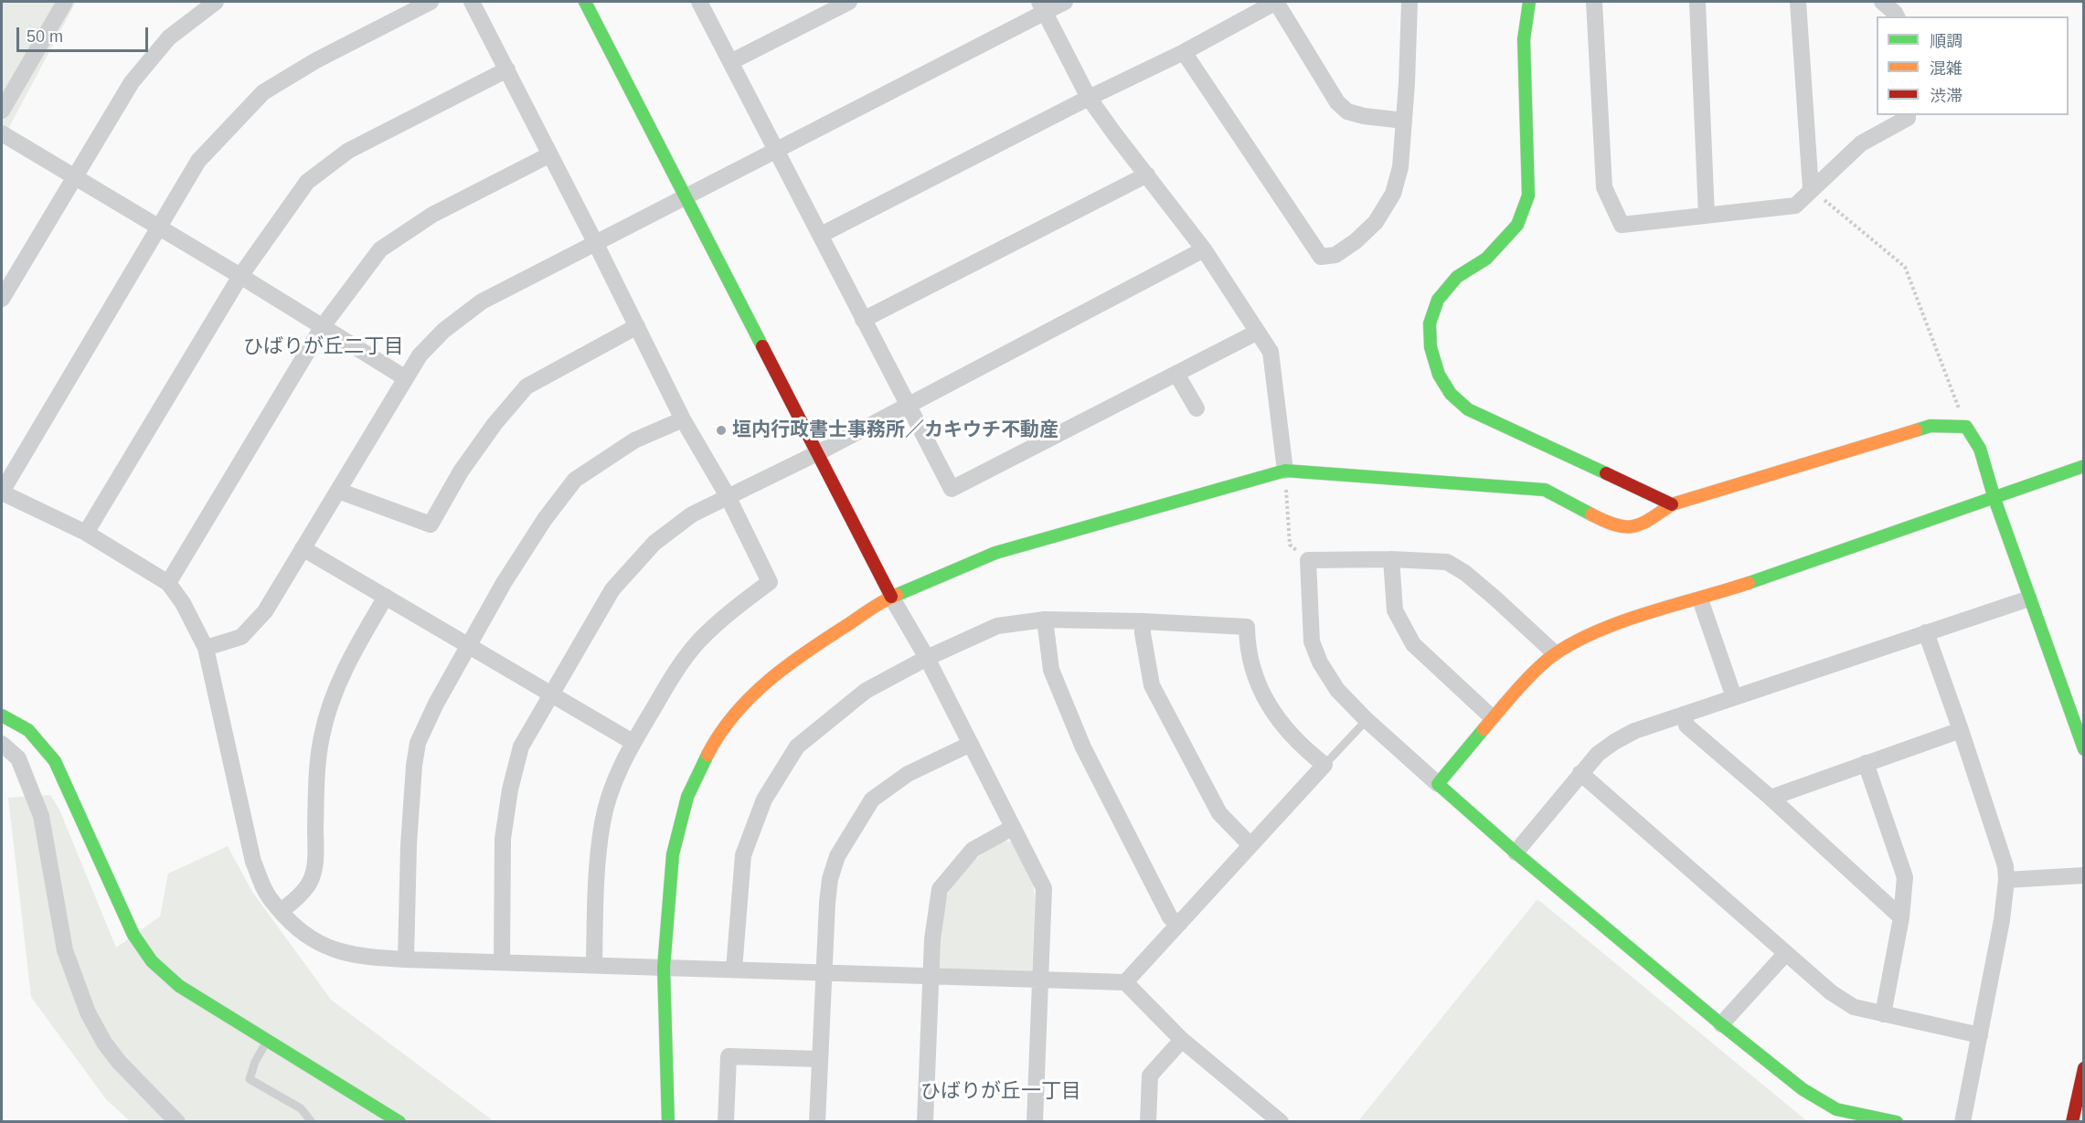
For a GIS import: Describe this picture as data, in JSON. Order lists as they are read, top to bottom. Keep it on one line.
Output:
{"districts":["ひばりが丘二丁目","ひばりが丘一丁目"],"places":["垣内行政書士事務所／カキウチ不動産"],"legend":["順調","混雑","渋滞"],"scale_bar":"50 m"}
